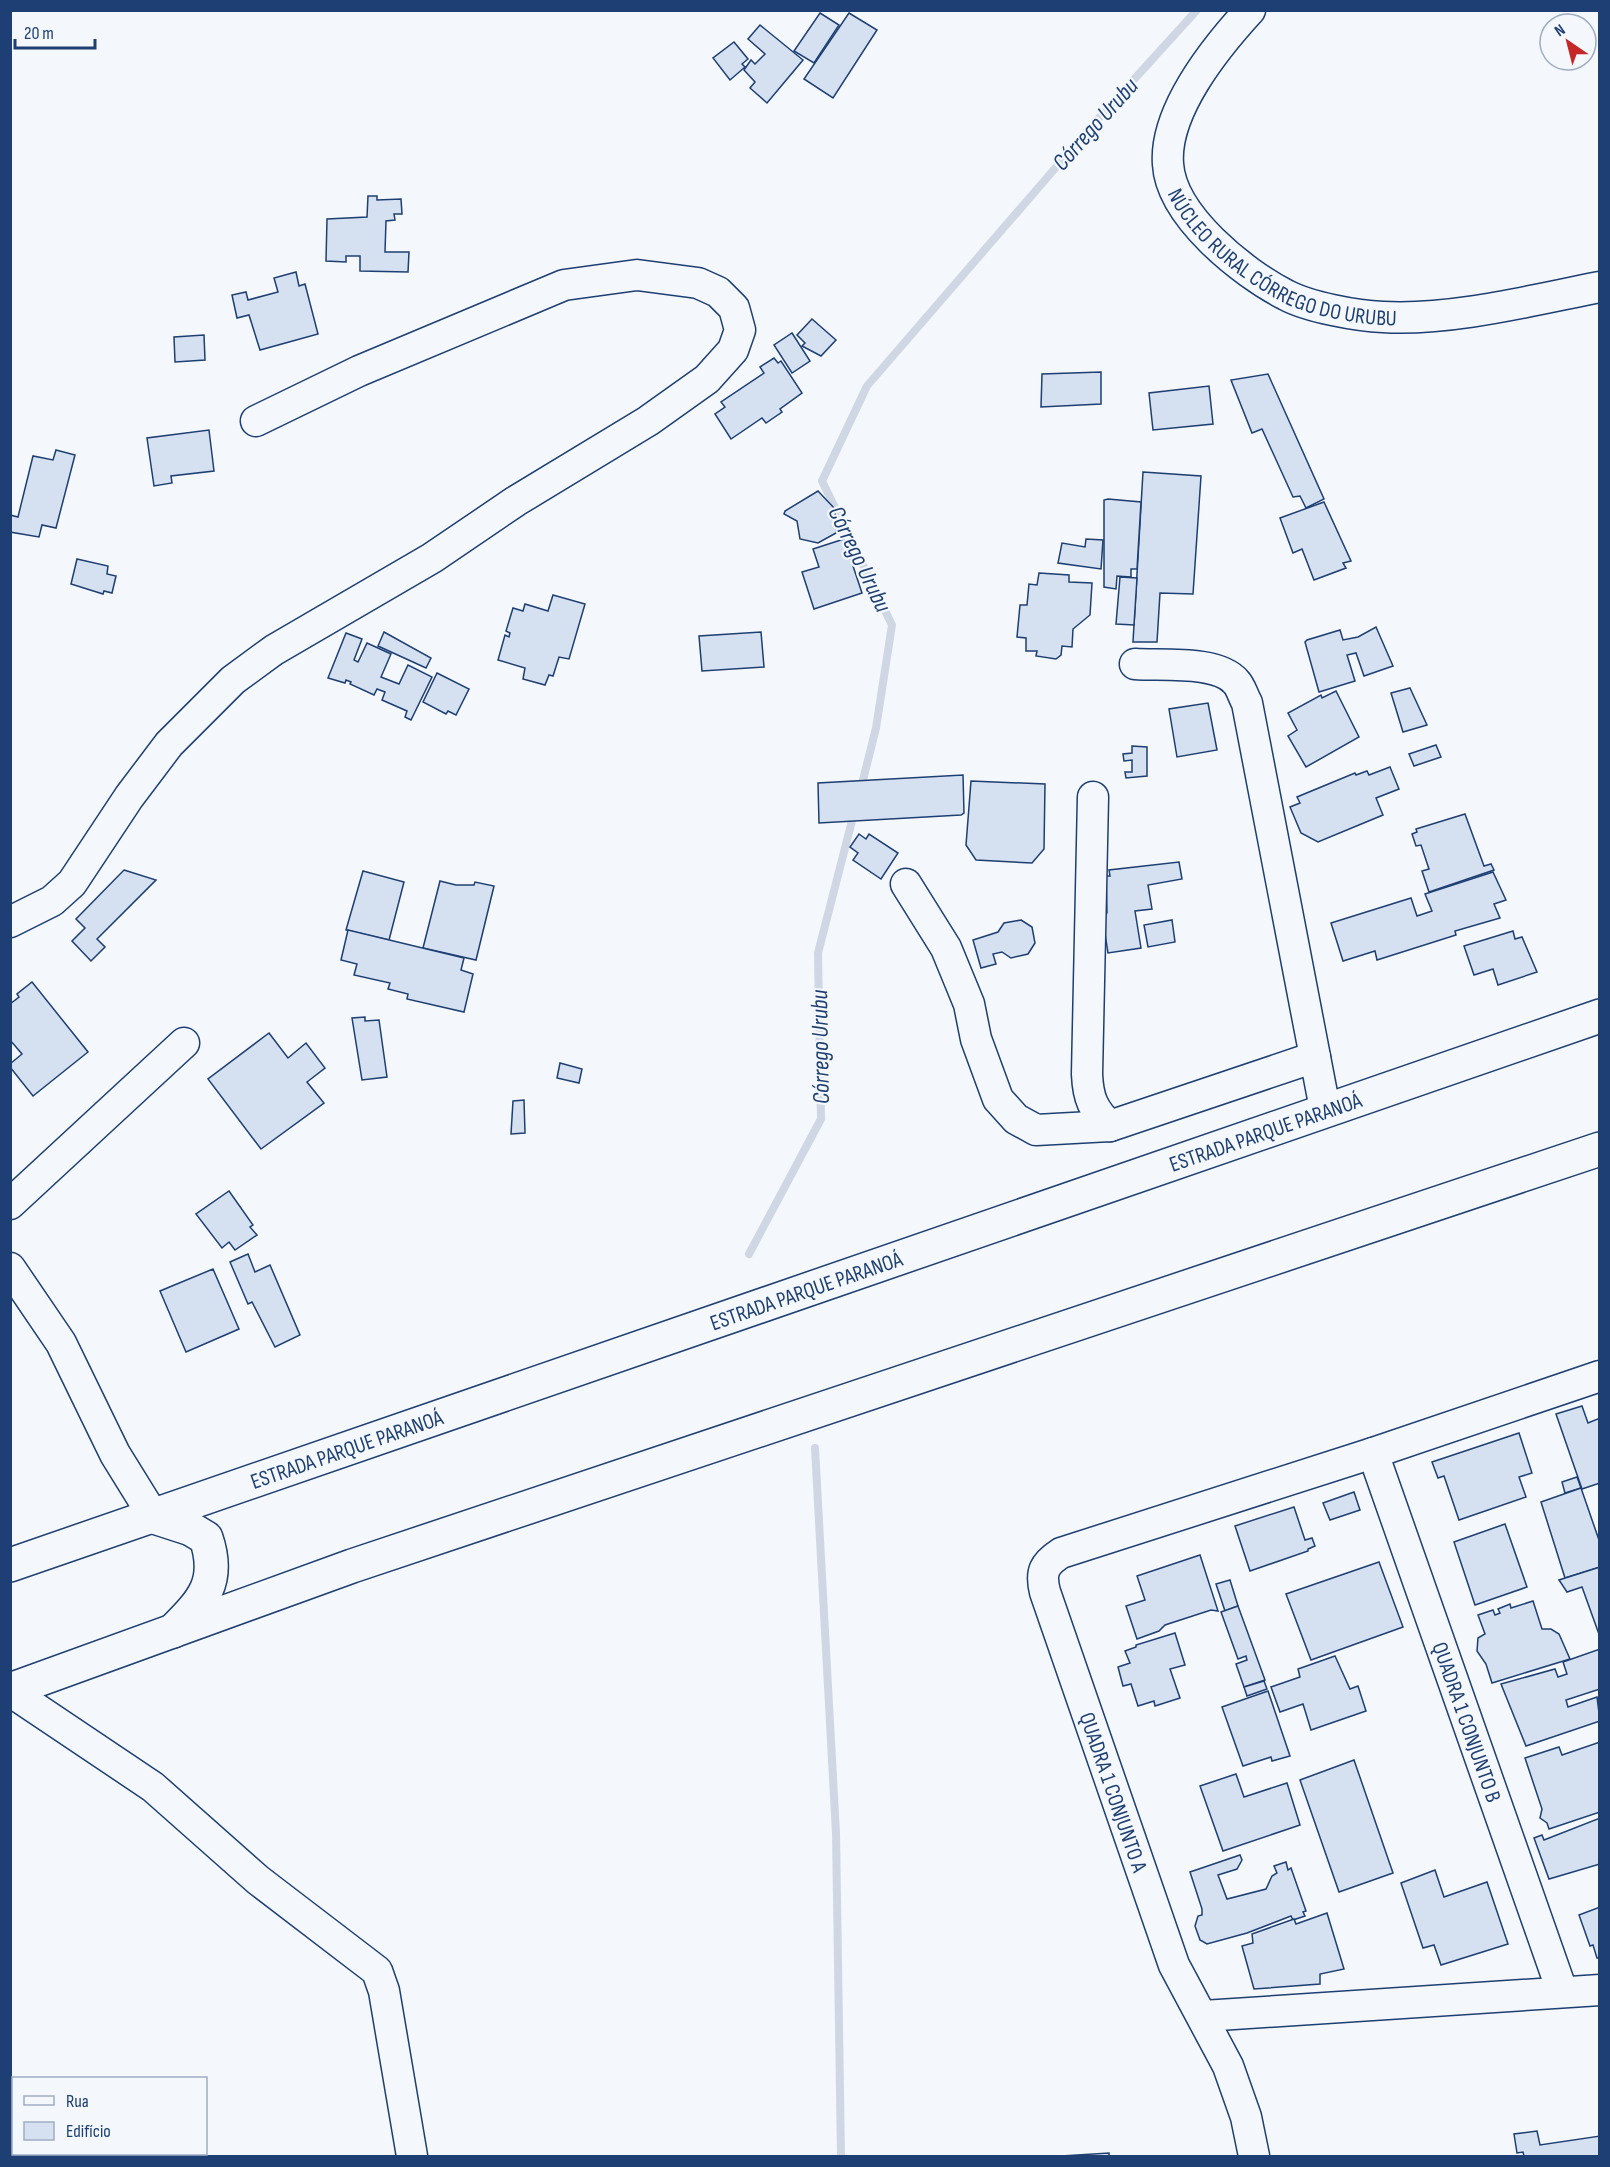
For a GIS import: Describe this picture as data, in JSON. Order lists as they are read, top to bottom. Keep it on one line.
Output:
{"streets":{"main road":["ESTRADA PARQUE PARANOÁ"],"street":["NÚCLEO RURAL CÓRREGO DO URUBU","QUADRA 1 CONJUNTO B","QUADRA 1 CONJUNTO A"]},"crossings":[["QUADRA 1 CONJUNTO B","QUADRA 1 CONJUNTO A"]],"water":["Córrego Urubu"],"legend":["Rua","Edifício"],"scale_bar":"20 m","north":"top left"}
